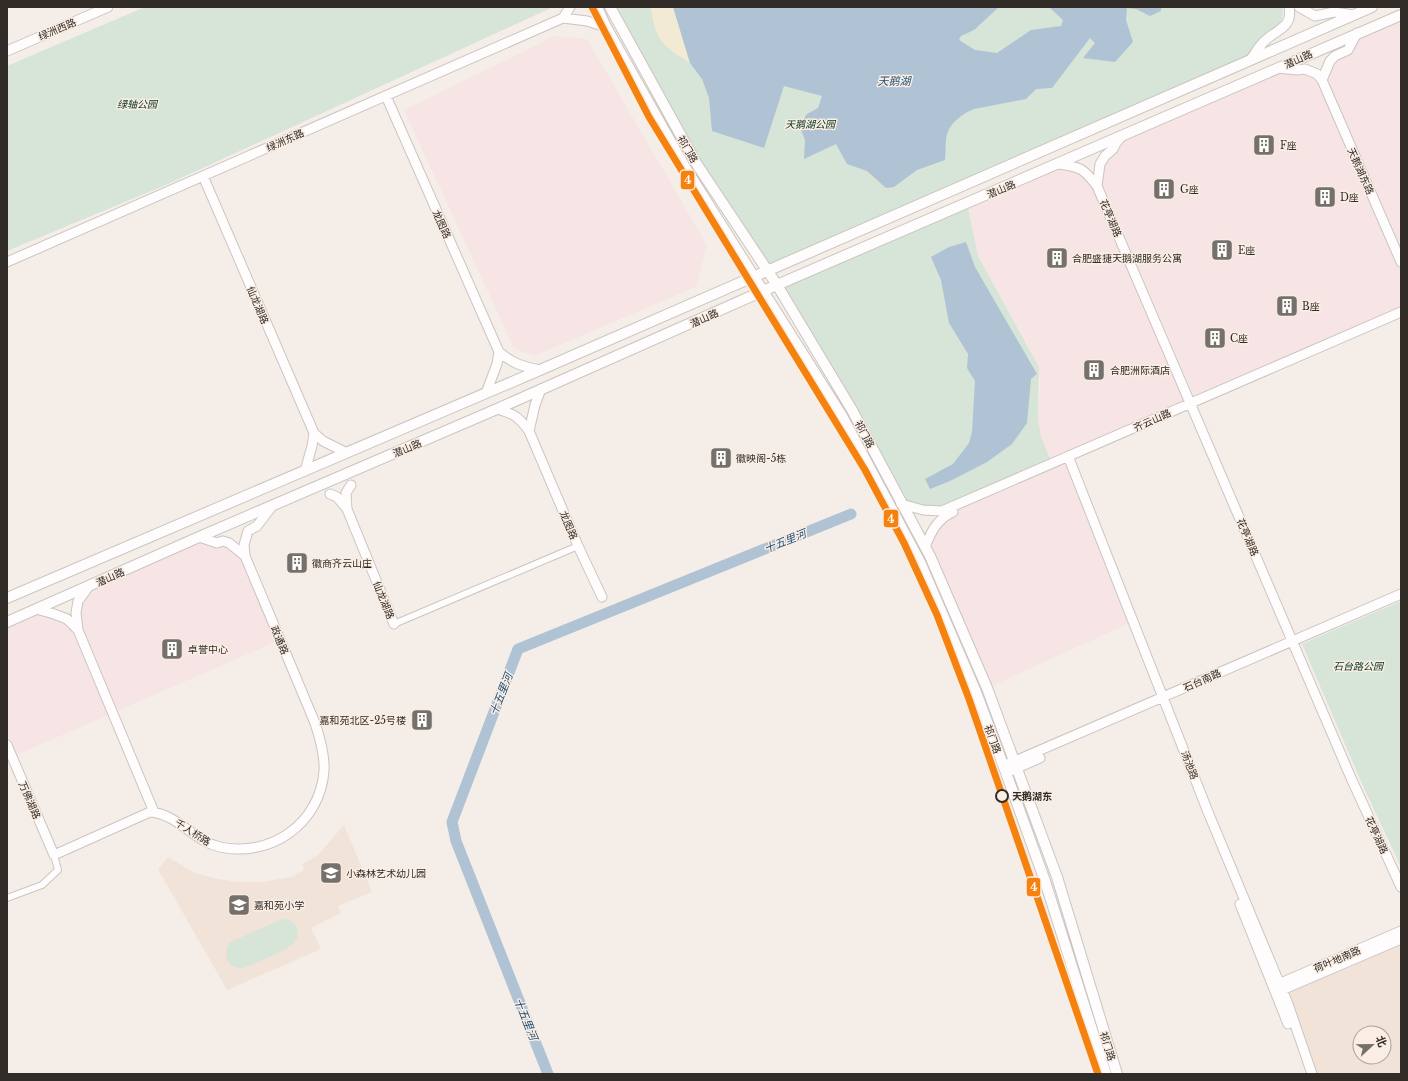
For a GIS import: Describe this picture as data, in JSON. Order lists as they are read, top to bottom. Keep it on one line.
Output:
{"streets":{"main road":["潜山路","祁门路"],"street":["绿洲西路","绿洲东路","天鹅湖东路","花亭湖路","龙图路","仙龙湖路","齐云山路","政通路","石台南路","汤池路","万佛湖路","千人桥路","荷叶地南路"]},"crossings":[["潜山路","祁门路"],["潜山路","花亭湖路"],["潜山路","龙图路"],["绿洲东路","龙图路"],["绿洲东路","仙龙湖路"],["祁门路","齐云山路"],["祁门路","石台南路"],["花亭湖路","齐云山路"],["花亭湖路","石台南路"],["齐云山路","汤池路"],["政通路","千人桥路"],["石台南路","汤池路"],["汤池路","荷叶地南路"]],"water":["天鹅湖","十五里河"],"parks":["绿轴公园","天鹅湖公园","石台路公园"],"places":{"building":["F座","G座","D座","E座","合肥盛捷天鹅湖服务公寓","B座","C座","合肥洲际酒店","徽映阁-5栋","徽商齐云山庄","卓誉中心","嘉和苑北区-25号楼"],"other":["天鹅湖东"],"school or university":["小森林艺术幼儿园","嘉和苑小学"]},"lines":["transit line 4"],"north":"right"}
